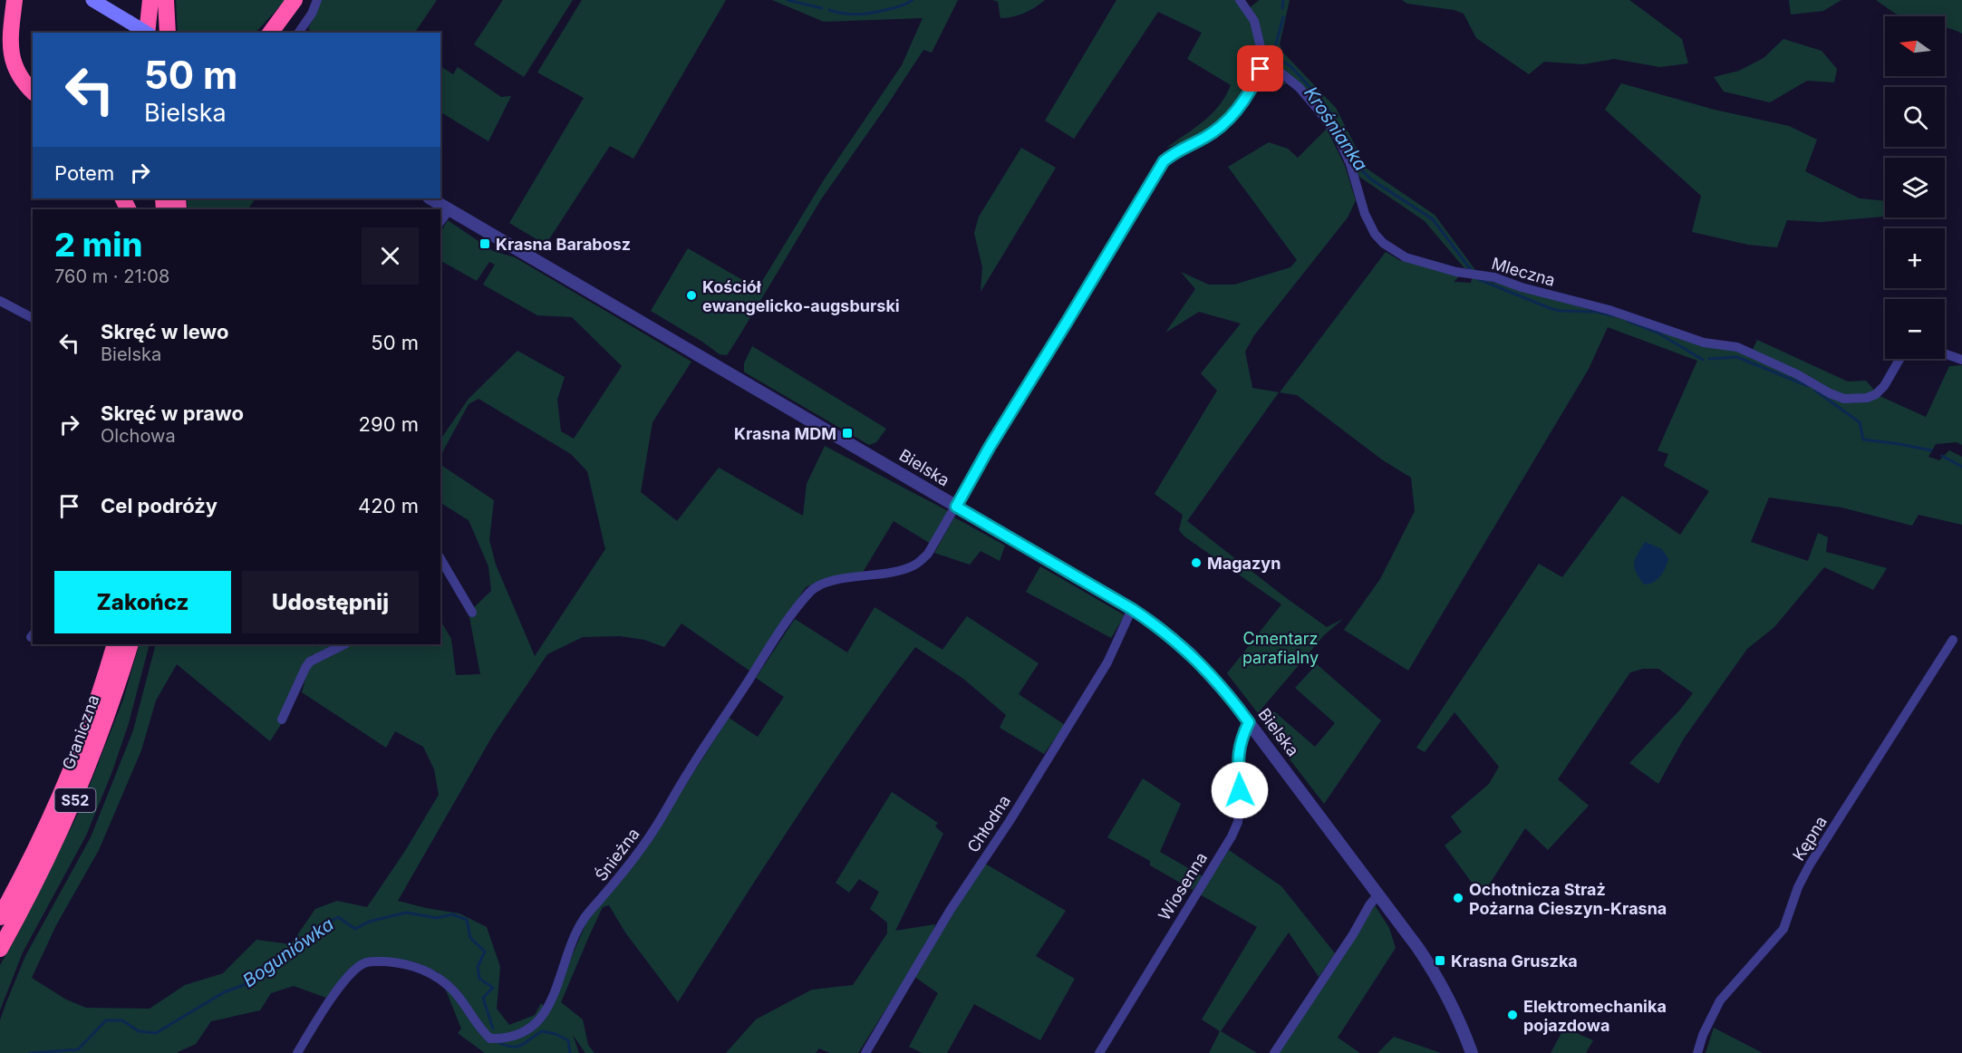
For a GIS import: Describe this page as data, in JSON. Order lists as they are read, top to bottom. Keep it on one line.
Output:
{"streets":{"highway":["Graniczna","S52"],"street":["Mleczna","Bielska","Chłodna","Kępna","Śnieżna","Wiosenna"]},"crossings":[["Bielska","Chłodna"],["Bielska","Śnieżna"],["Bielska","Wiosenna"]],"water":["Krośnianka","Boguniówka"],"parks":["Cmentarz parafialny"],"places":{"transit":["Krasna Barabosz","Krasna MDM","Krasna Gruszka"],"other":["Kościół ewangelicko-augsburski","Magazyn","Ochotnicza Straż Pożarna Cieszyn-Krasna","Elektromechanika pojazdowa"]},"north":"left","page":{"map_buttons":["+","−"],"turn":["50 m","Bielska"],"then":"Potem","heading":["2 min","760 m · 21:08"],"list":[{"name":"Skręć w lewo","note":"Bielska","value":"50 m"},{"name":"Skręć w prawo","note":"Olchowa","value":"290 m"},{"name":"Cel podróży","value":"420 m"}],"buttons":["Zakończ","Udostępnij"]}}
